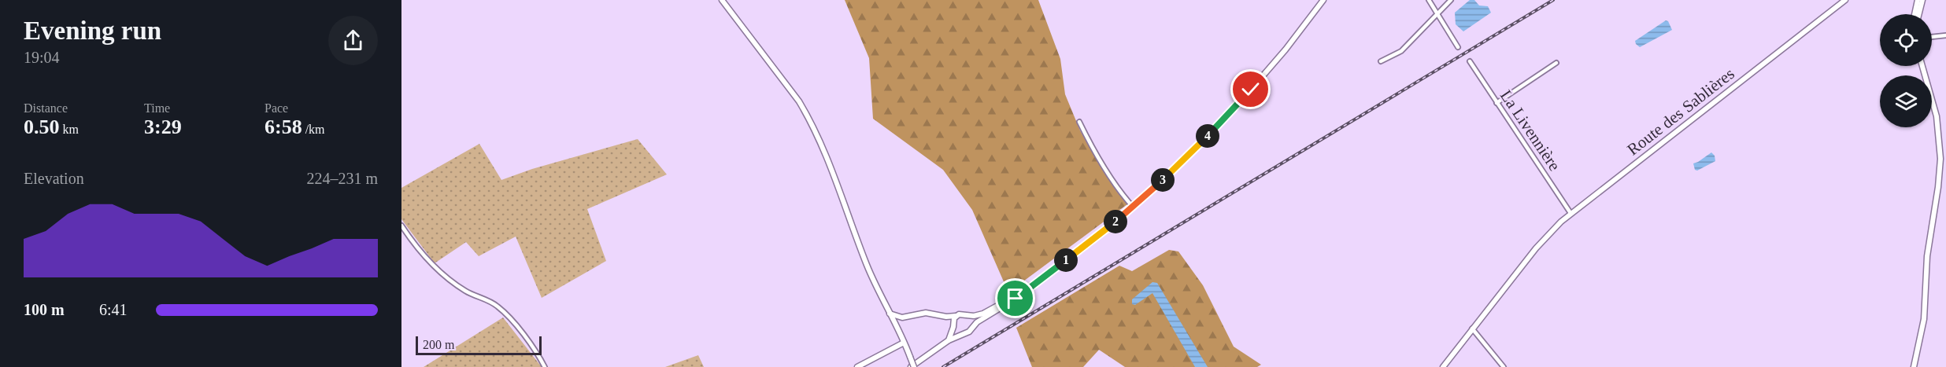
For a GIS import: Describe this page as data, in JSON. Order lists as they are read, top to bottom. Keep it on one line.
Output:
{"streets":{"street":["Route des Sablières","La Livennière"]},"crossings":[["Route des Sablières","La Livennière"]],"scale_bar":"200 m","page":{"heading":["Evening run","19:04"],"stats":[["Distance","0.50 km"],["Time","3:29"],["Pace","6:58 /km"]],"pins":["4","3","2","1"],"chart":["Elevation","224–231 m"],"list":[{"name":"100 m","note":"6:41"}],"scale":"200 m"}}
